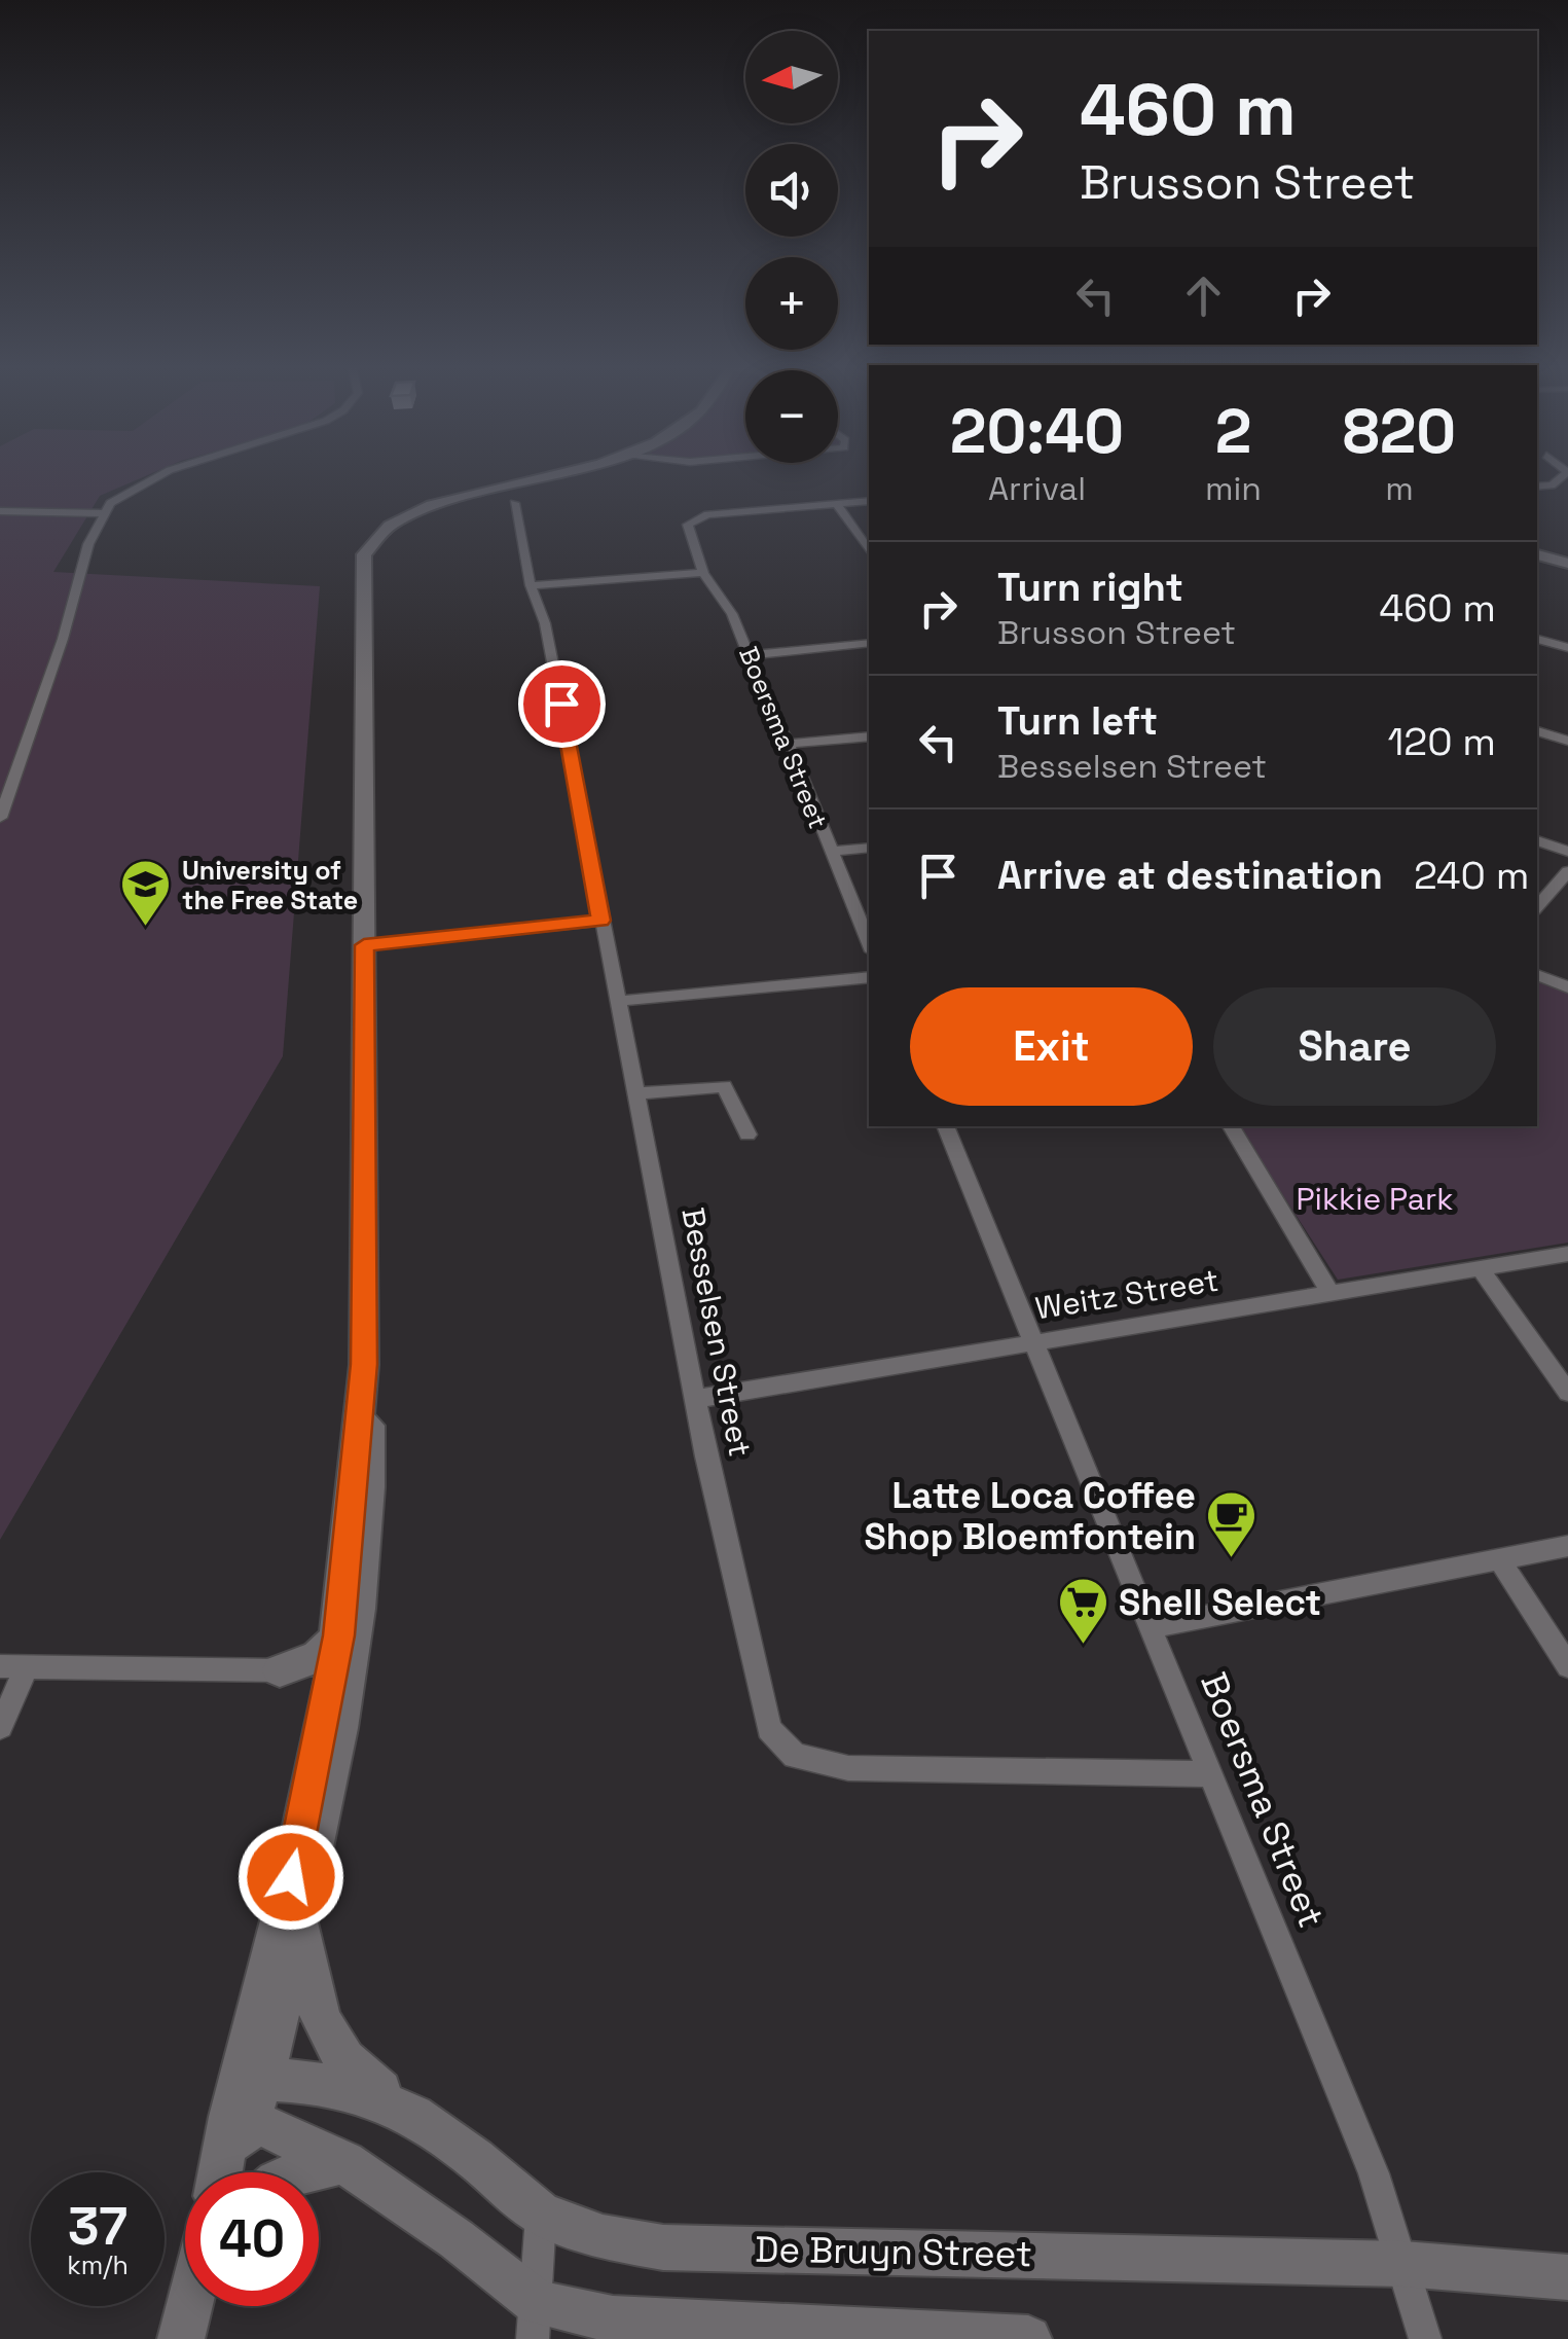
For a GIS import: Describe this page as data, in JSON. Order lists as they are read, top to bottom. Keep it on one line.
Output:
{"streets":{"street":["Boersma Street","Weitz Street","Besselsen Street","De Bruyn Street"]},"crossings":[["Boersma Street","Weitz Street"],["Boersma Street","Besselsen Street"],["Boersma Street","De Bruyn Street"],["Weitz Street","Besselsen Street"]],"parks":["Pikkie Park"],"places":{"school or university":["University of the Free State"],"cafe":["Latte Loca Coffee Shop Bloemfontein"],"supermarket":["Shell Select"]},"north":"left","page":{"map_buttons":["+","−"],"turn":["460 m","Brusson Street"],"eta":["20:40","Arrival","2","min","820","m"],"list":[{"name":"Turn right","note":"Brusson Street","value":"460 m"},{"name":"Turn left","note":"Besselsen Street","value":"120 m"},{"name":"Arrive at destination","value":"240 m"}],"buttons":["Exit","Share"],"speed":"37 km/h","limit":"40"}}
